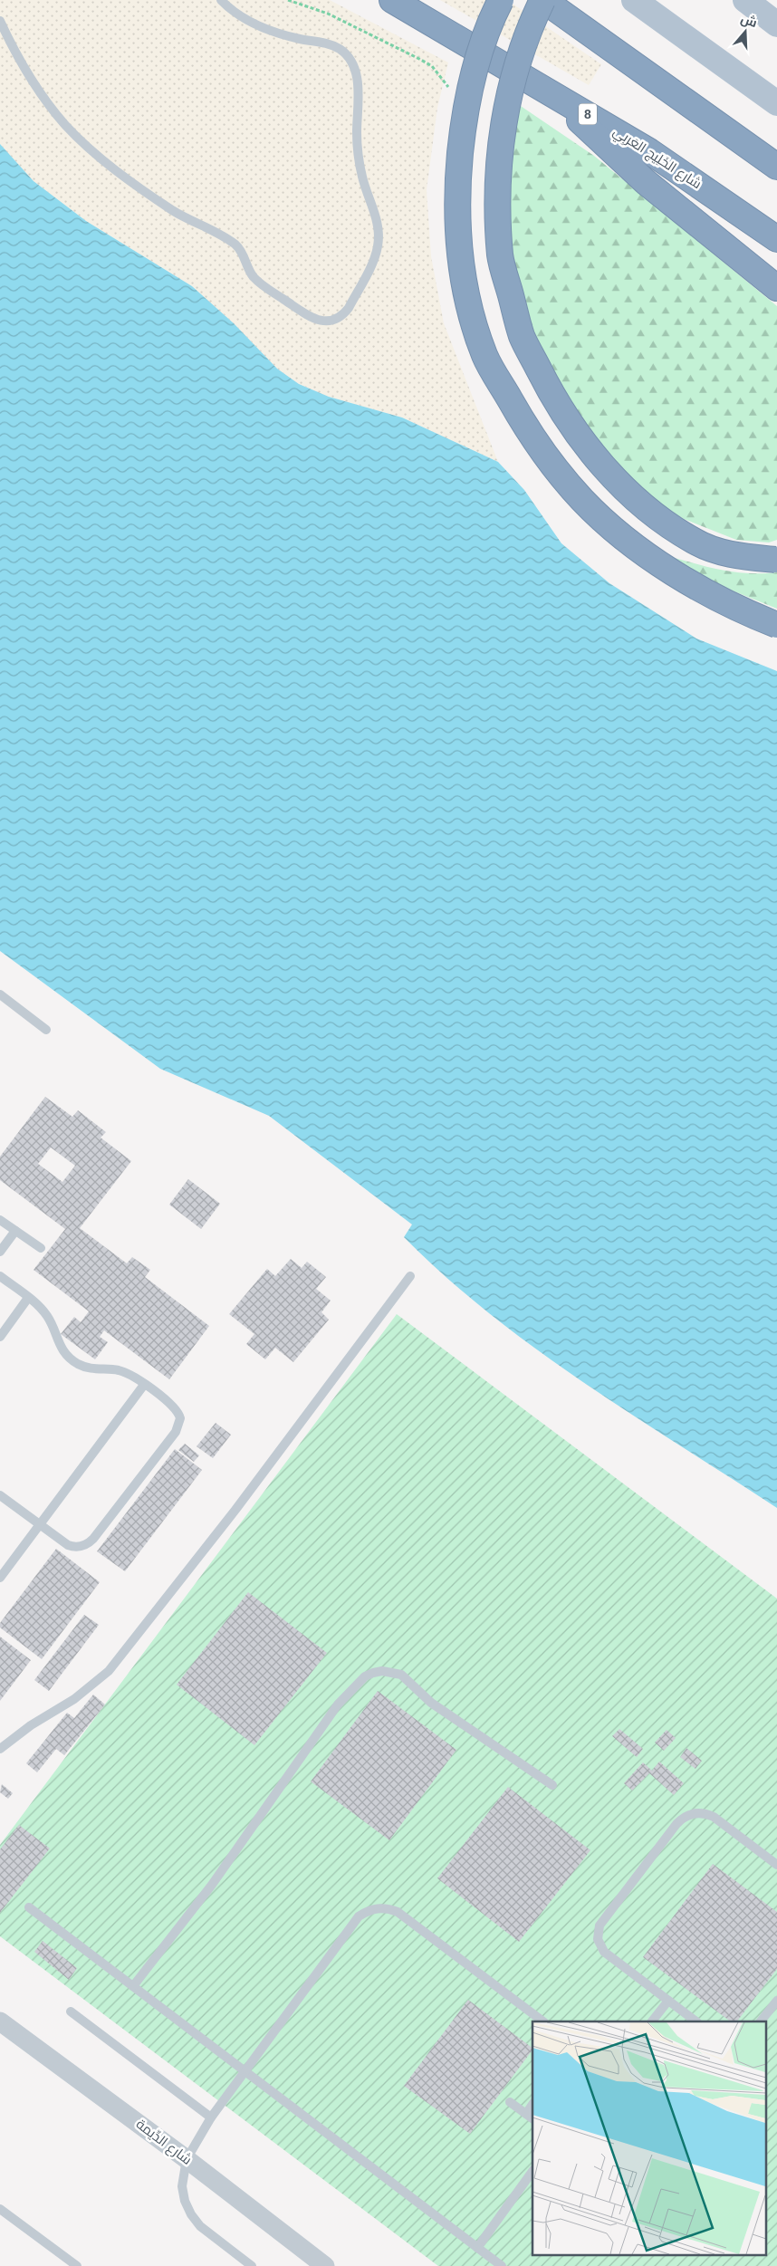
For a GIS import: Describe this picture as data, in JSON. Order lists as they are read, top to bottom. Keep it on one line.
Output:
{"streets":{"highway":["8","شارع الخَلِيج العَربِي"],"street":["شارع الدِّيمة"]},"north":"top"}
